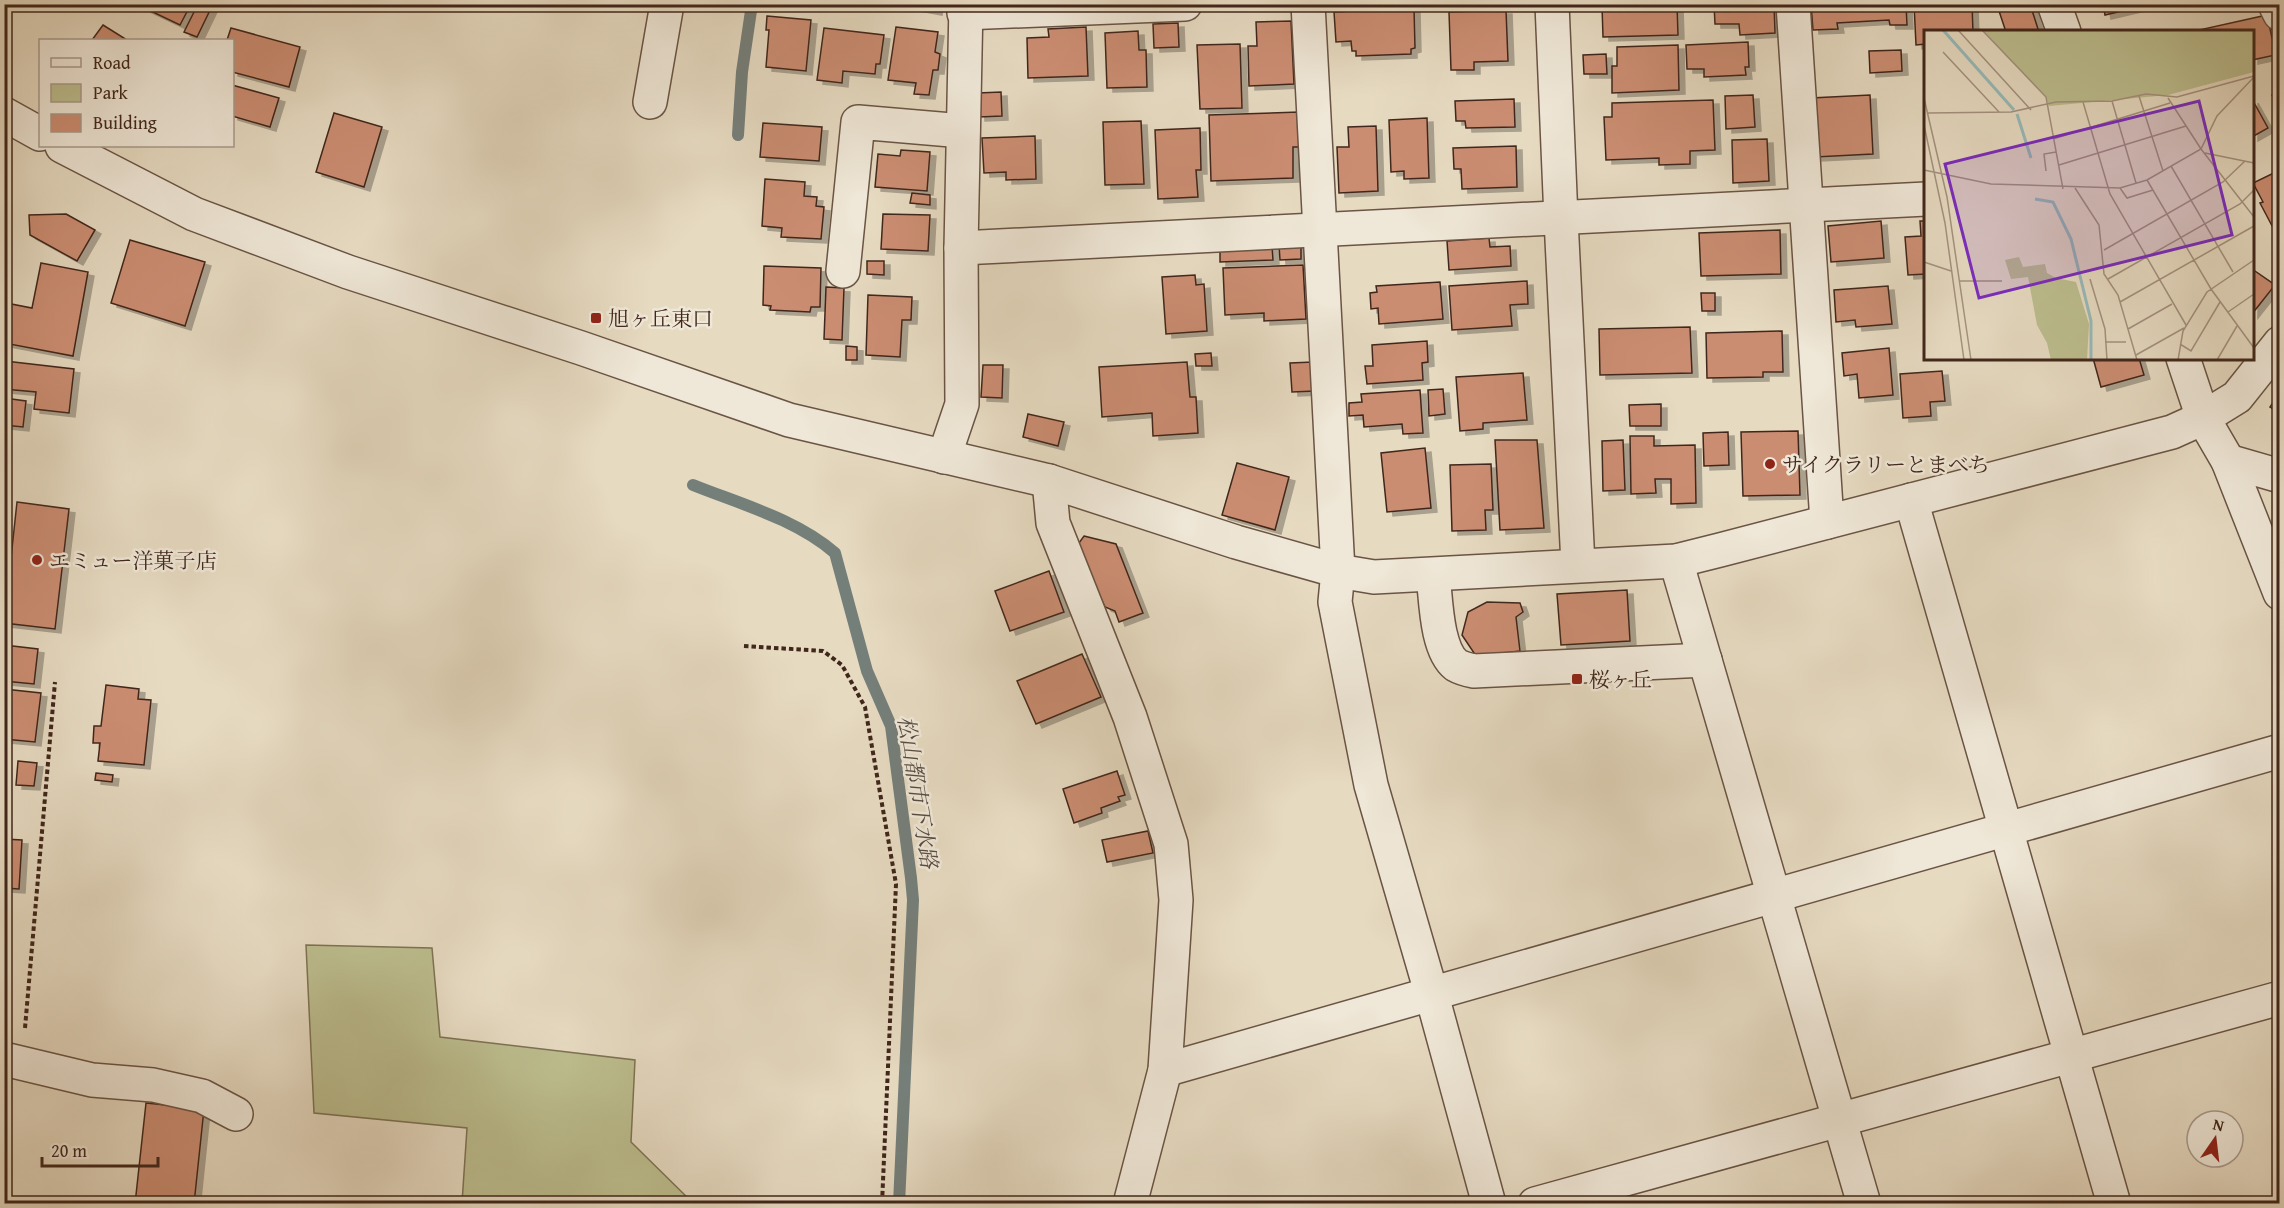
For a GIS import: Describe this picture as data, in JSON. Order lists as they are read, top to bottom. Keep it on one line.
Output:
{"water":["松山都市下水路"],"places":{"transit":["旭ヶ丘東口","桜ヶ丘"],"other":["サイクラリーとまべち","エミュー洋菓子店"]},"legend":["Road","Park","Building"],"scale_bar":"20 m","north":"top"}
